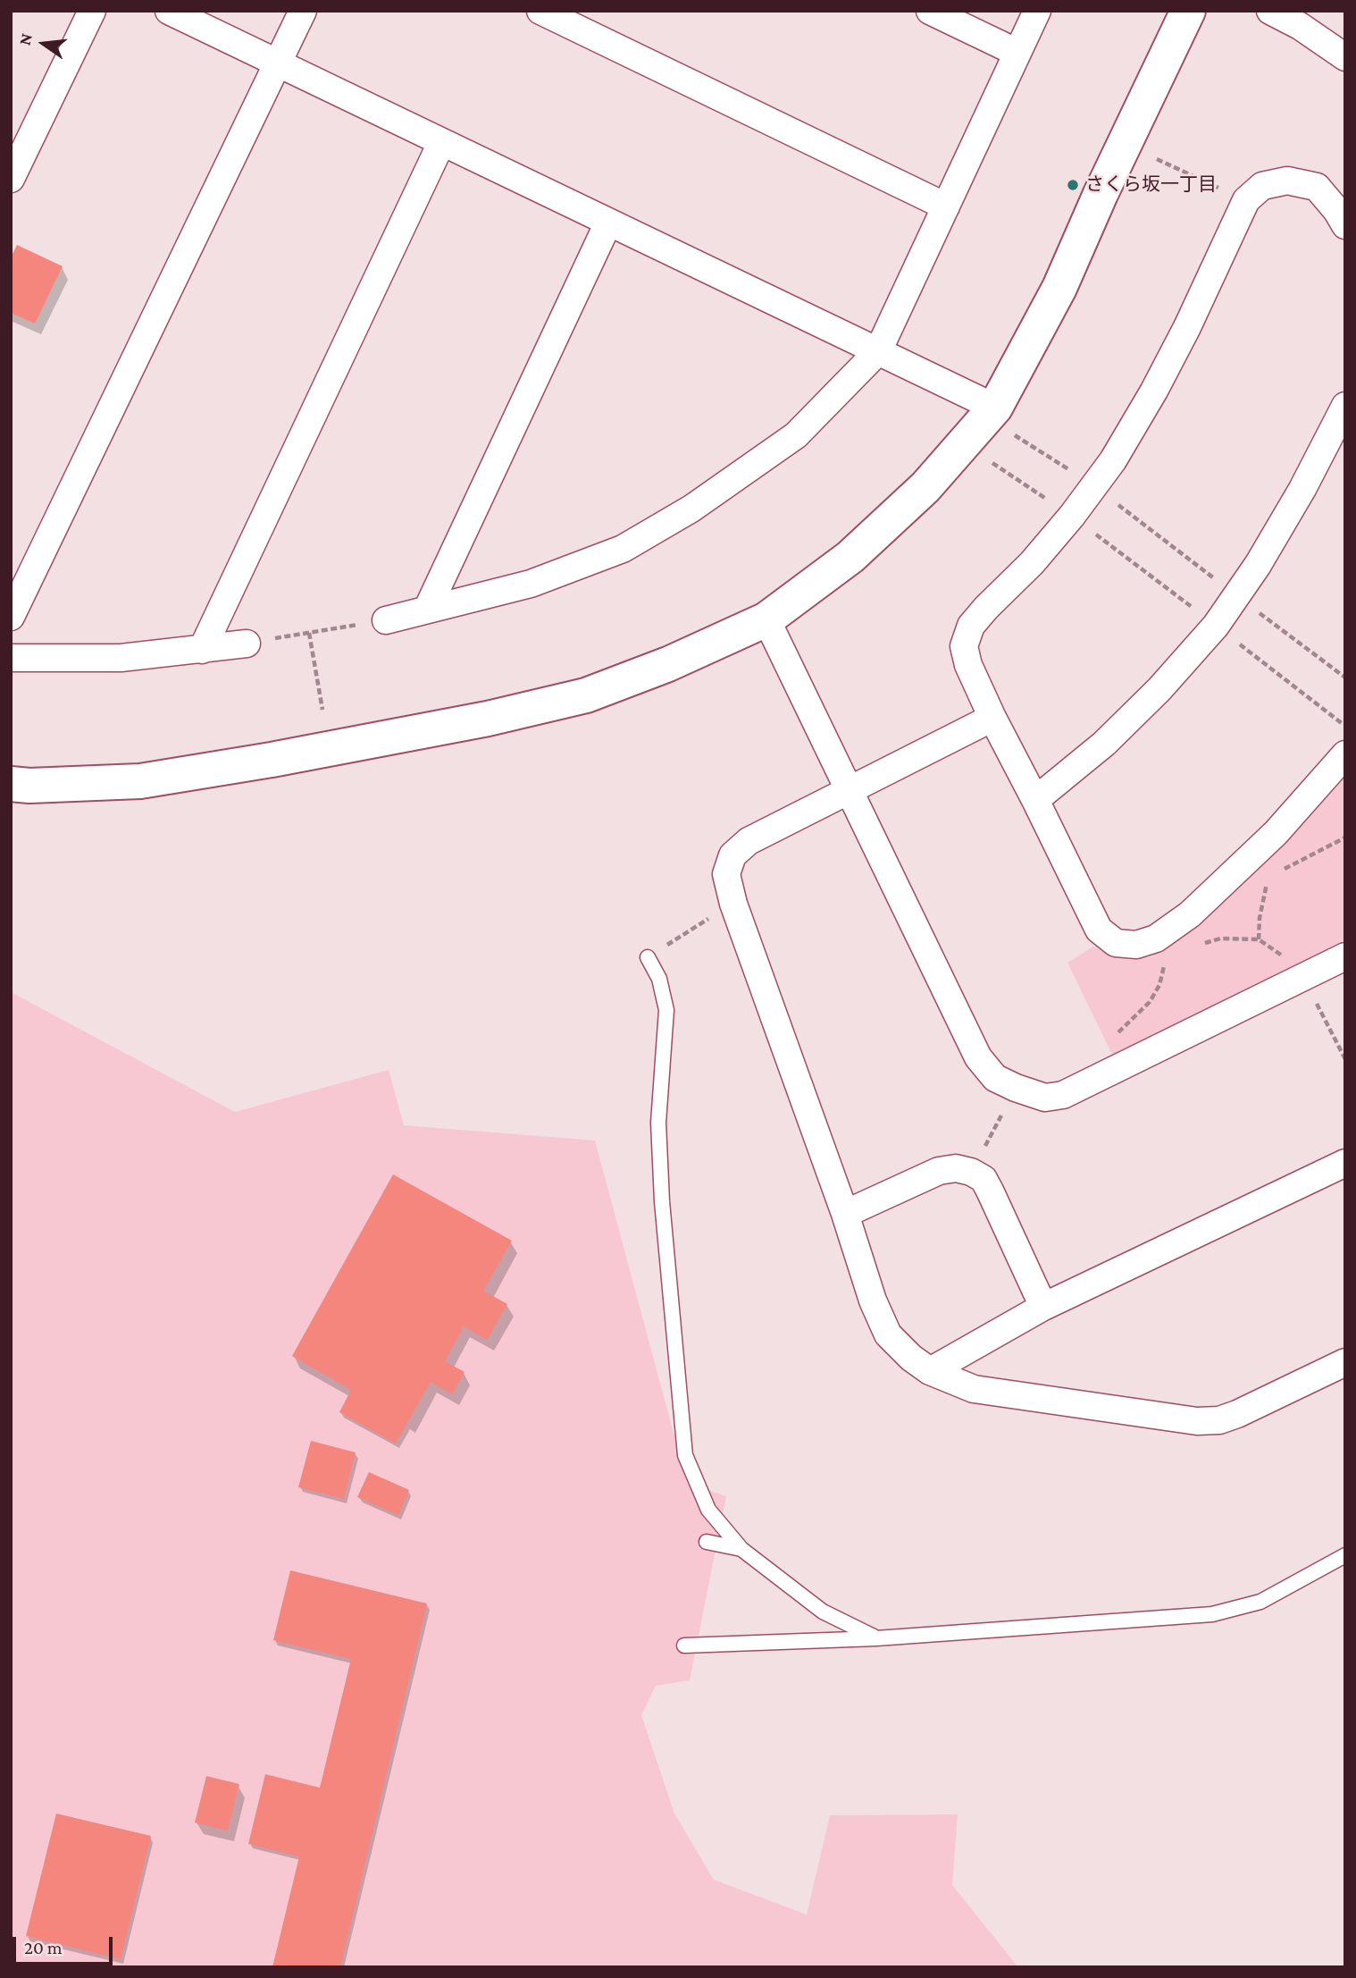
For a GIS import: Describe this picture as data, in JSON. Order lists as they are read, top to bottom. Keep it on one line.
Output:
{"places":["さくら坂一丁目"],"scale_bar":"20 m","north":"left"}
